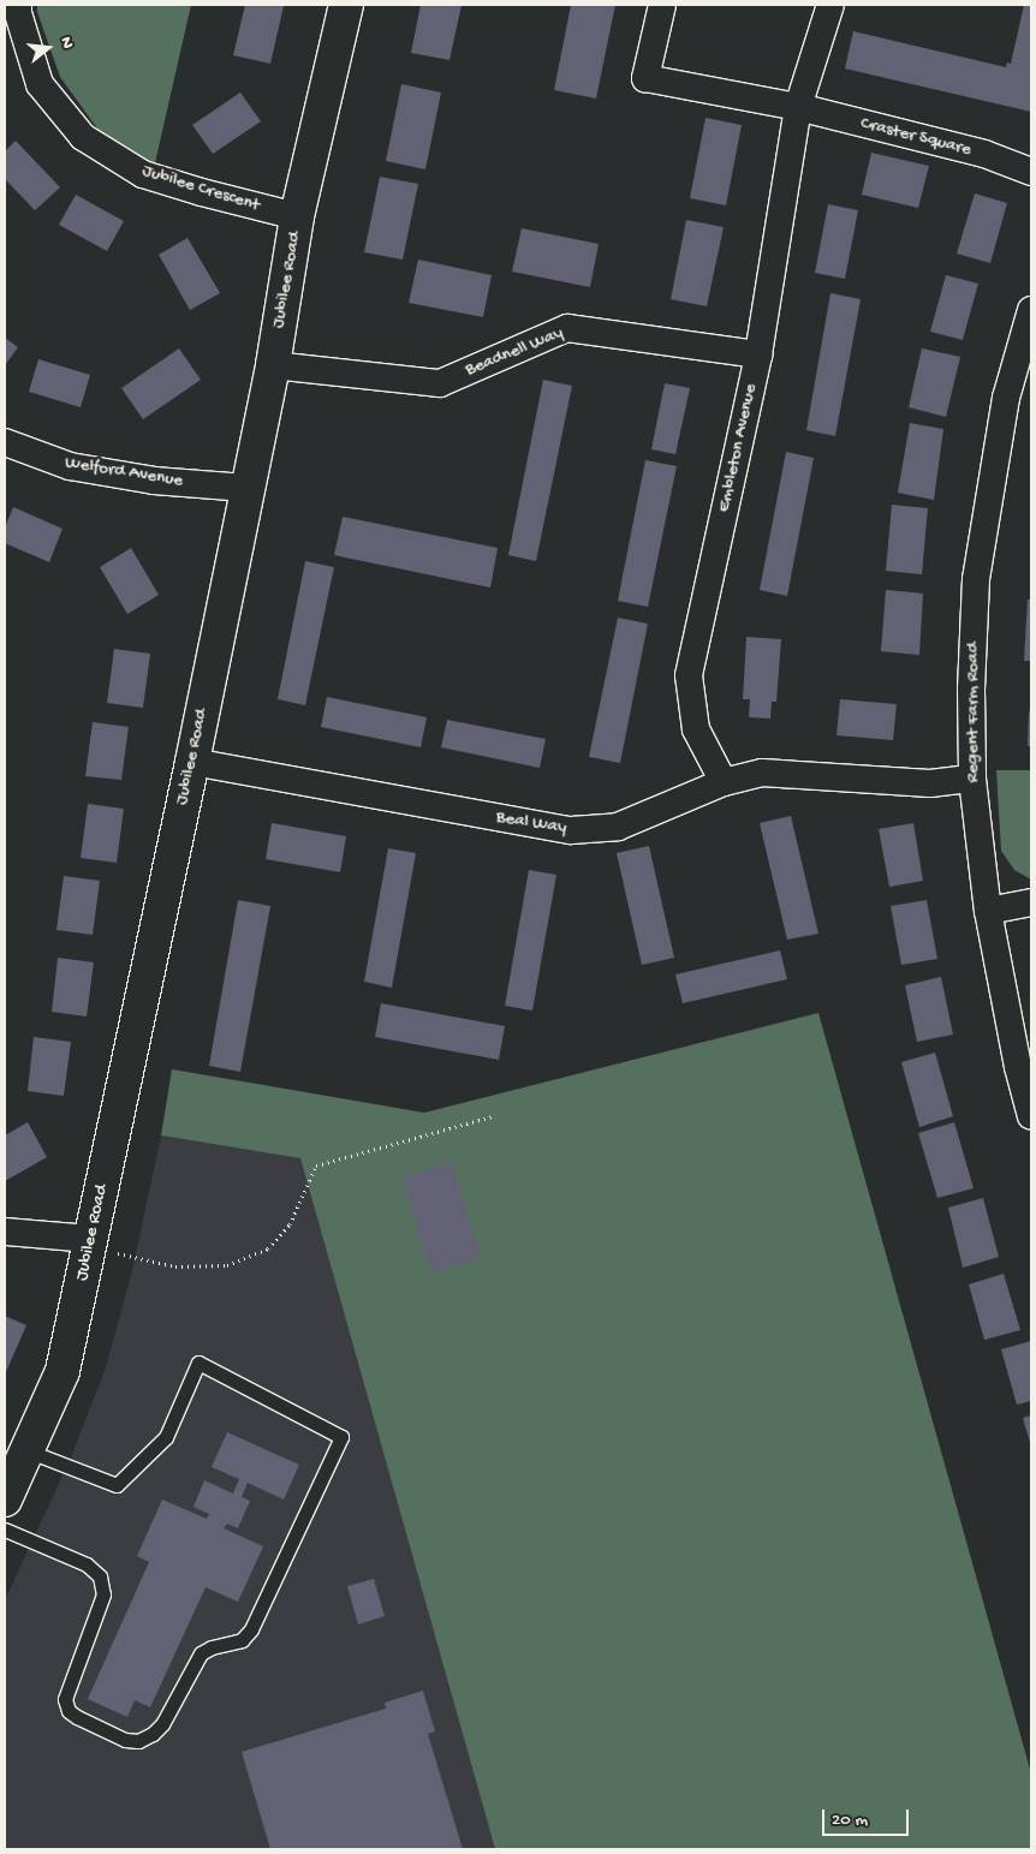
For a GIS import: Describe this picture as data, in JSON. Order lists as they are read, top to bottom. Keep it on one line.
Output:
{"streets":{"street":["Craster Square","Jubilee Crescent","Jubilee Road","Beadnell Way","Embleton Avenue","Welford Avenue","Regent Farm Road","Beal Way"]},"crossings":[["Craster Square","Embleton Avenue"],["Jubilee Crescent","Jubilee Road"],["Jubilee Road","Beadnell Way"],["Jubilee Road","Welford Avenue"],["Jubilee Road","Beal Way"],["Beadnell Way","Embleton Avenue"],["Embleton Avenue","Beal Way"],["Regent Farm Road","Beal Way"]],"scale_bar":"20 m","north":"right"}
